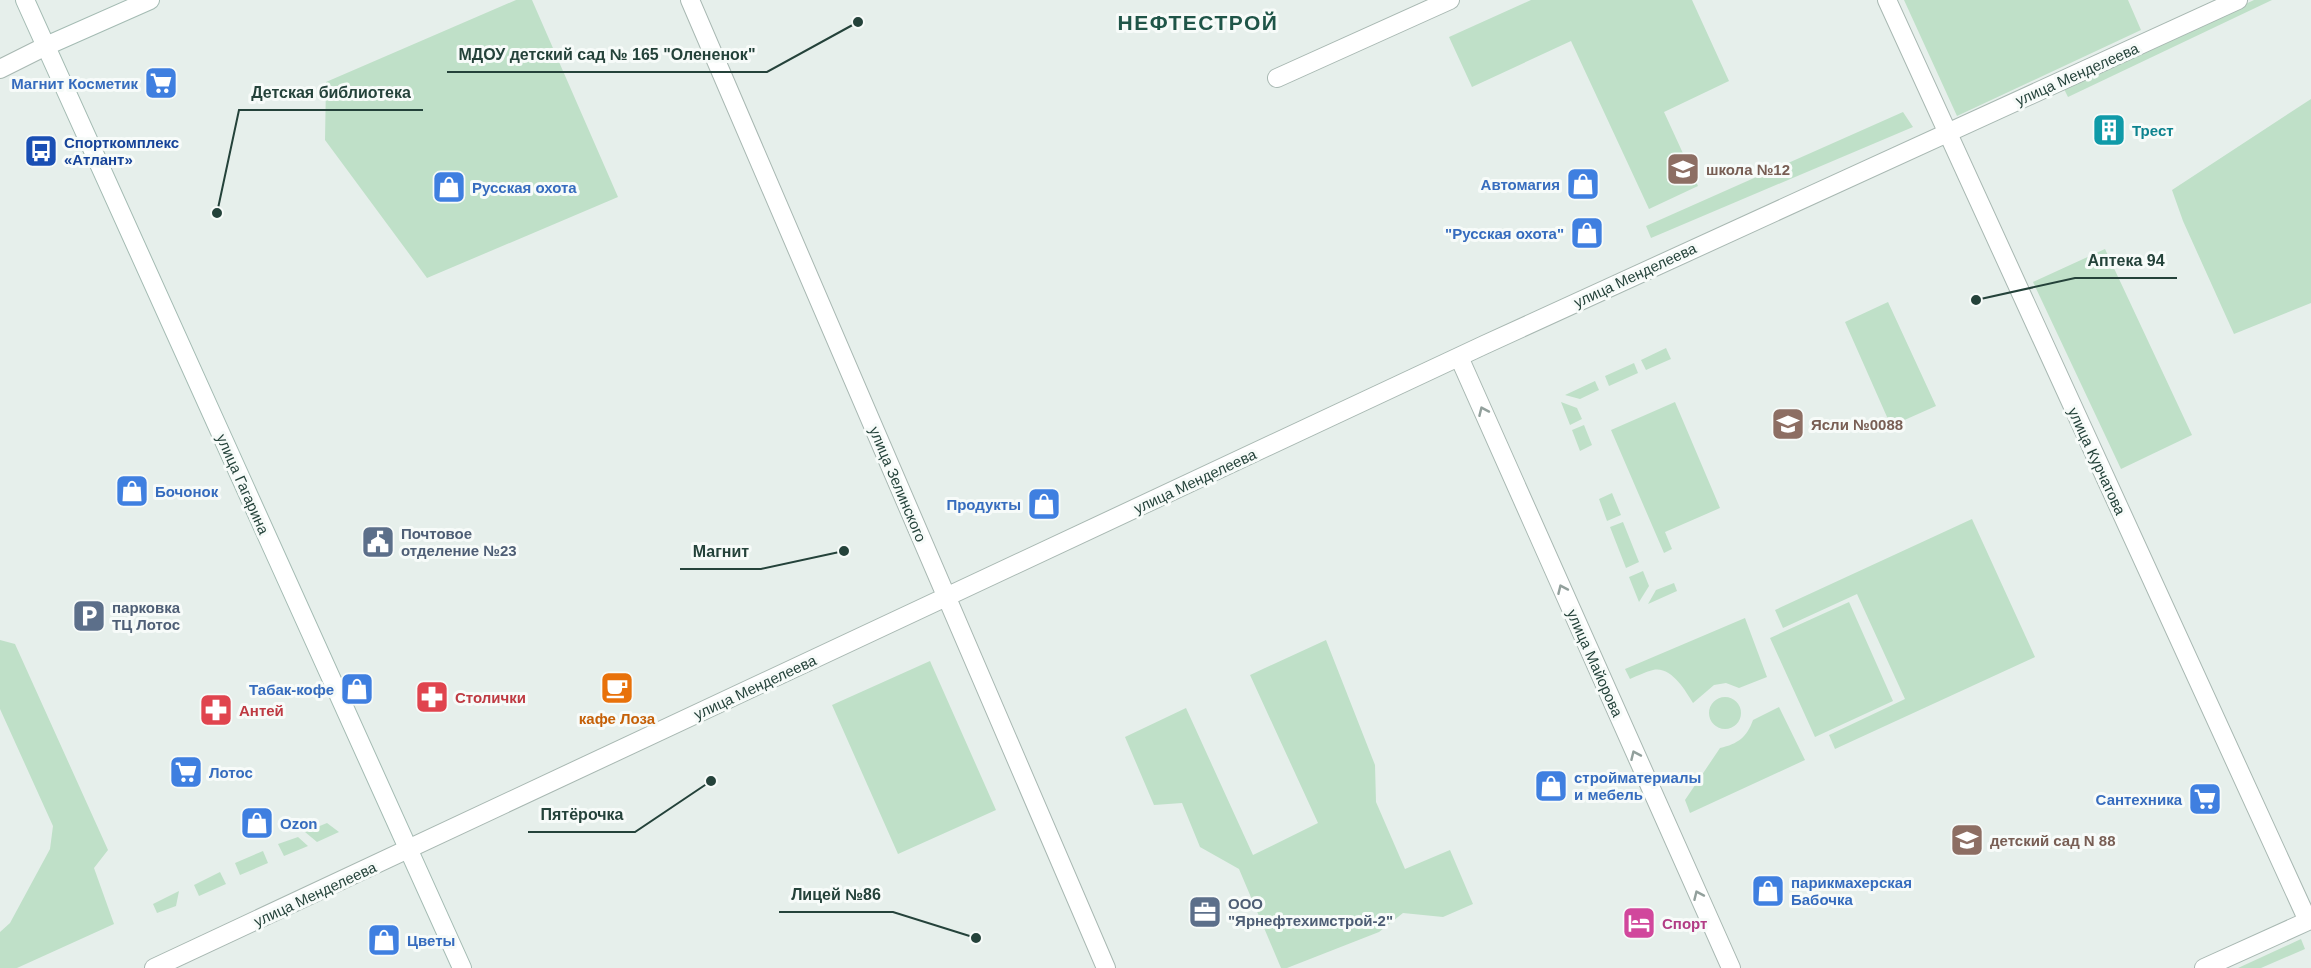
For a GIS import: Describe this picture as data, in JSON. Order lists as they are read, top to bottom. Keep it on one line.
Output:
{"streets":{"street":["улица Менделеева","улица Курчатова","улица Гагарина","улица Зелинского","улица Майорова"]},"crossings":[["улица Менделеева","улица Курчатова"],["улица Менделеева","улица Гагарина"],["улица Менделеева","улица Зелинского"],["улица Менделеева","улица Майорова"]],"one_way":["улица Майорова"],"districts":["НЕФТЕСТРОЙ"],"places":{"other":["МДОУ детский сад № 165 \"Олененок\"","Детская библиотека","Аптека 94","Магнит","Пятёрочка","Лицей №86"],"supermarket":["Магнит Косметик","Лотос","Сантехника"],"building":["Трест"],"bus stop":["Спорткомплекс «Атлант»"],"school or university":["школа №12","Ясли №0088","детский сад N 88"],"shop":["Автомагия","Русская охота","\"Русская охота\"","Бочонок","Продукты","Табак-кофе","стройматериалы и мебель","Ozon","парикмахерская Бабочка","Цветы"],"public building":["Почтовое отделение №23"],"parking":["парковка ТЦ Лотос"],"cafe":["кафе Лоза"],"pharmacy":["Столички","Антей"],"office":["ООО \"Ярнефтехимстрой-2\""],"hotel":["Спорт"]}}
